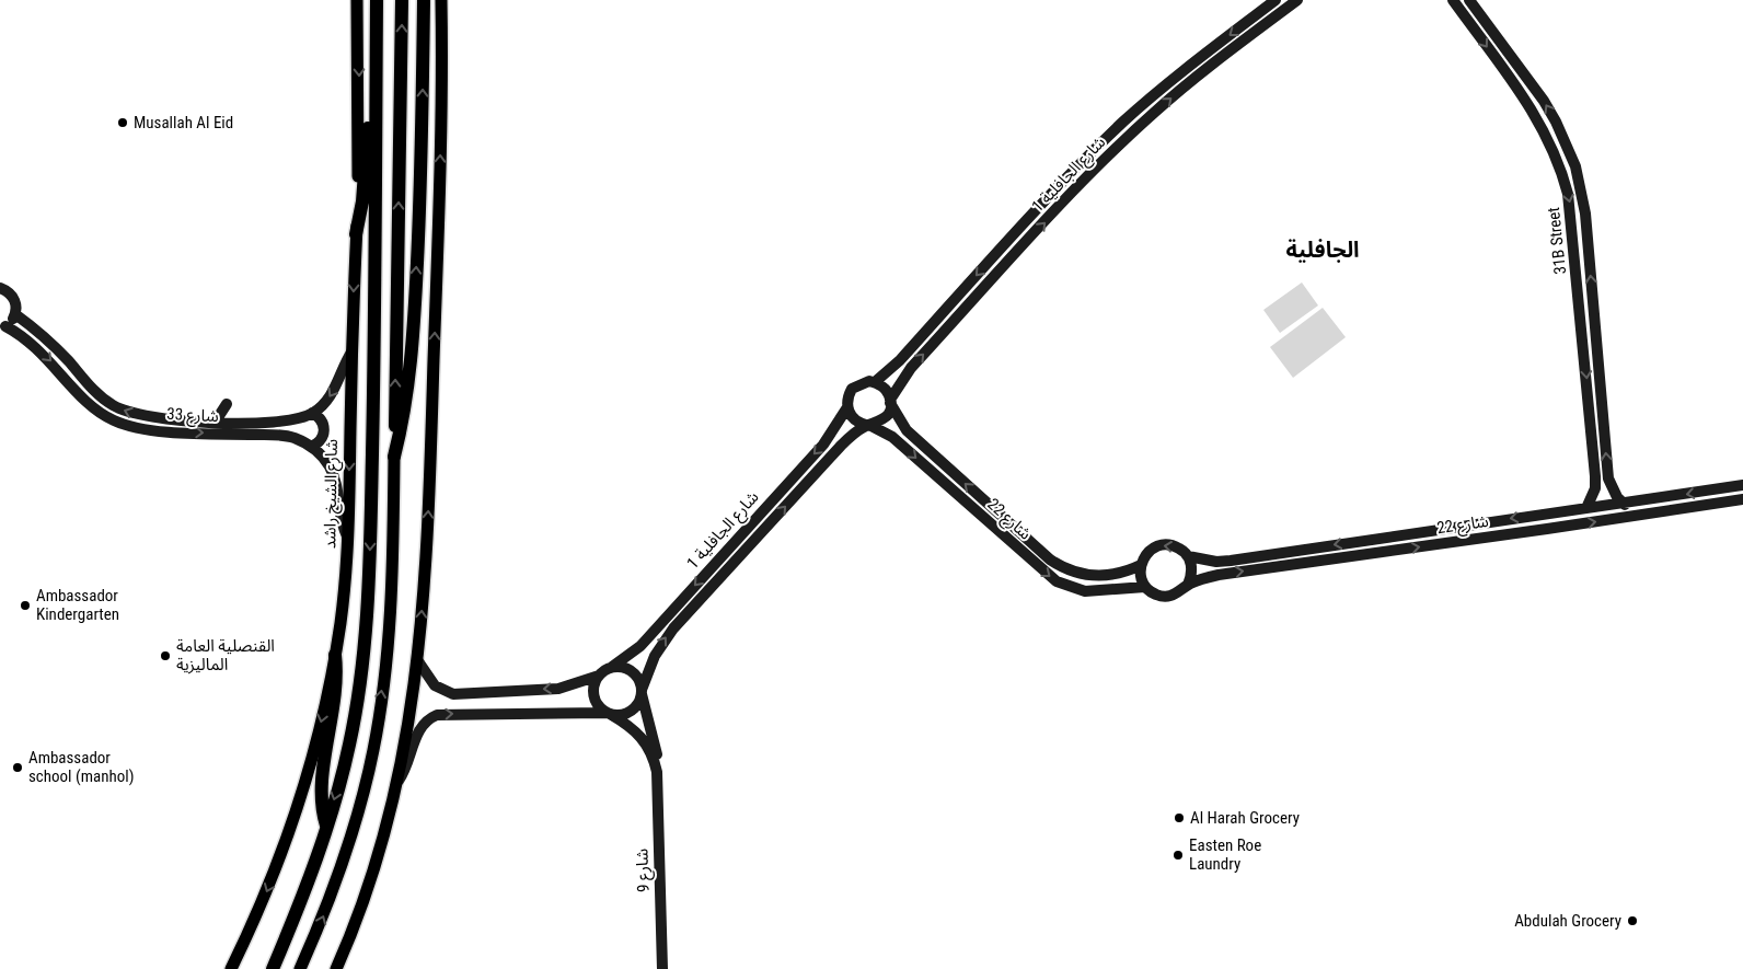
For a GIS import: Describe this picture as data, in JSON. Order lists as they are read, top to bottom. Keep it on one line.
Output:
{"streets":{"main road":["شارع الشيخ راشد"],"street":["شارع الجافلية 1","31B Street","شارع 33","شارع 22","شارع 9"]},"crossings":[["شارع الجافلية 1","شارع 22"],["شارع الجافلية 1","شارع 9"],["31B Street","شارع 22"],["شارع 33","شارع الشيخ راشد"]],"districts":["الجافلية"],"places":["Musallah Al Eid","Ambassador Kindergarten","القنصلية العامة الماليزية","Ambassador school (manhol)","Al Harah Grocery","Easten Roe Laundry","Abdulah Grocery"]}
